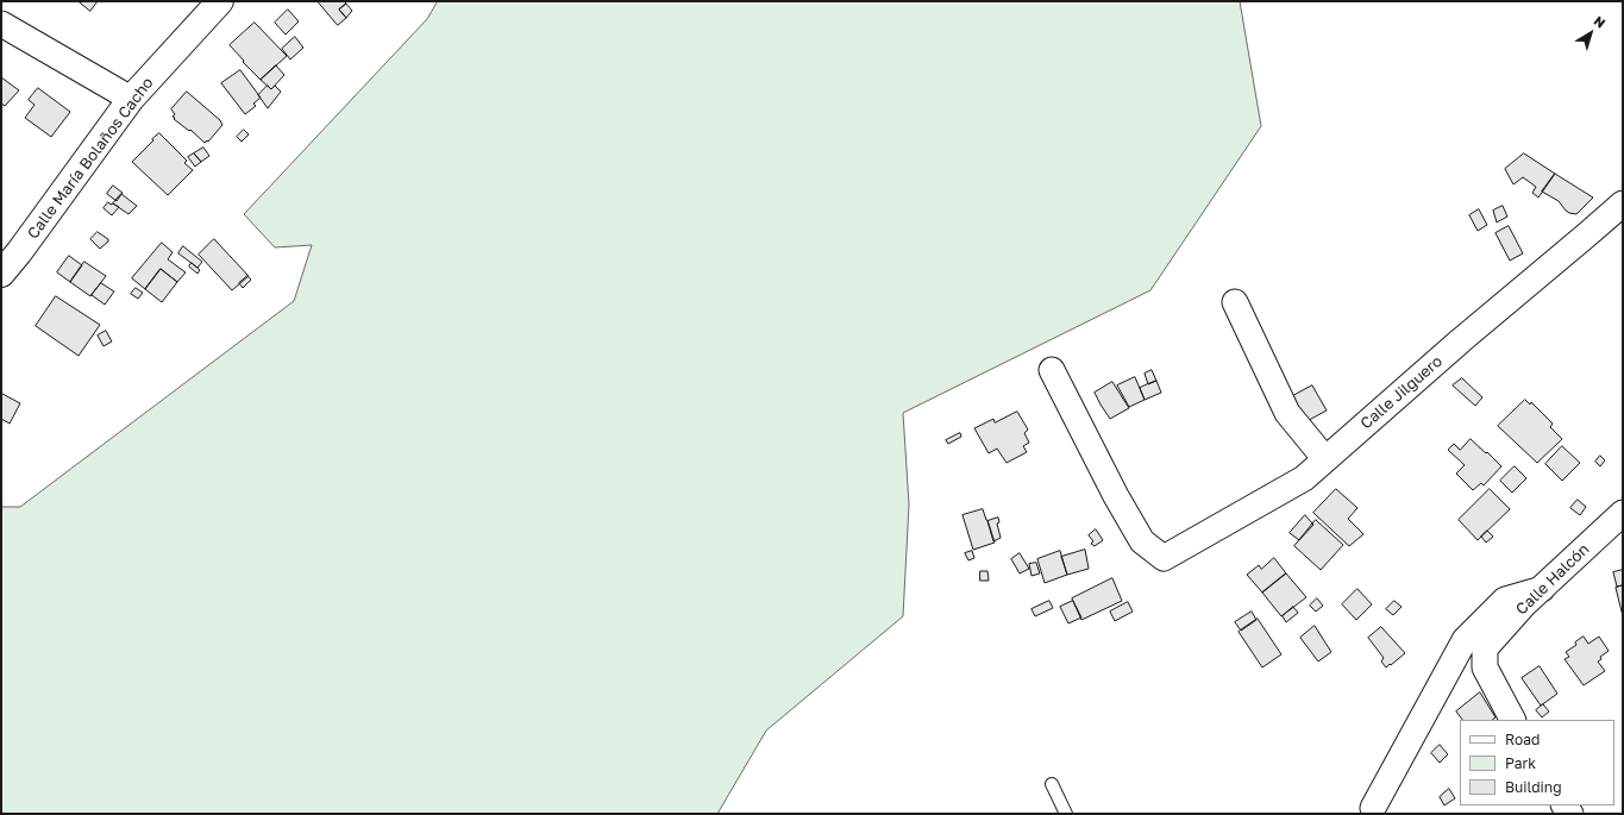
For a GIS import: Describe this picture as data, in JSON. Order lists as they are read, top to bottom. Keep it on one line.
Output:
{"streets":{"street":["Calle María Bolaños Cacho","Calle Jilguero","Calle Halcón"]},"legend":["Road","Park","Building"],"north":"top right"}
